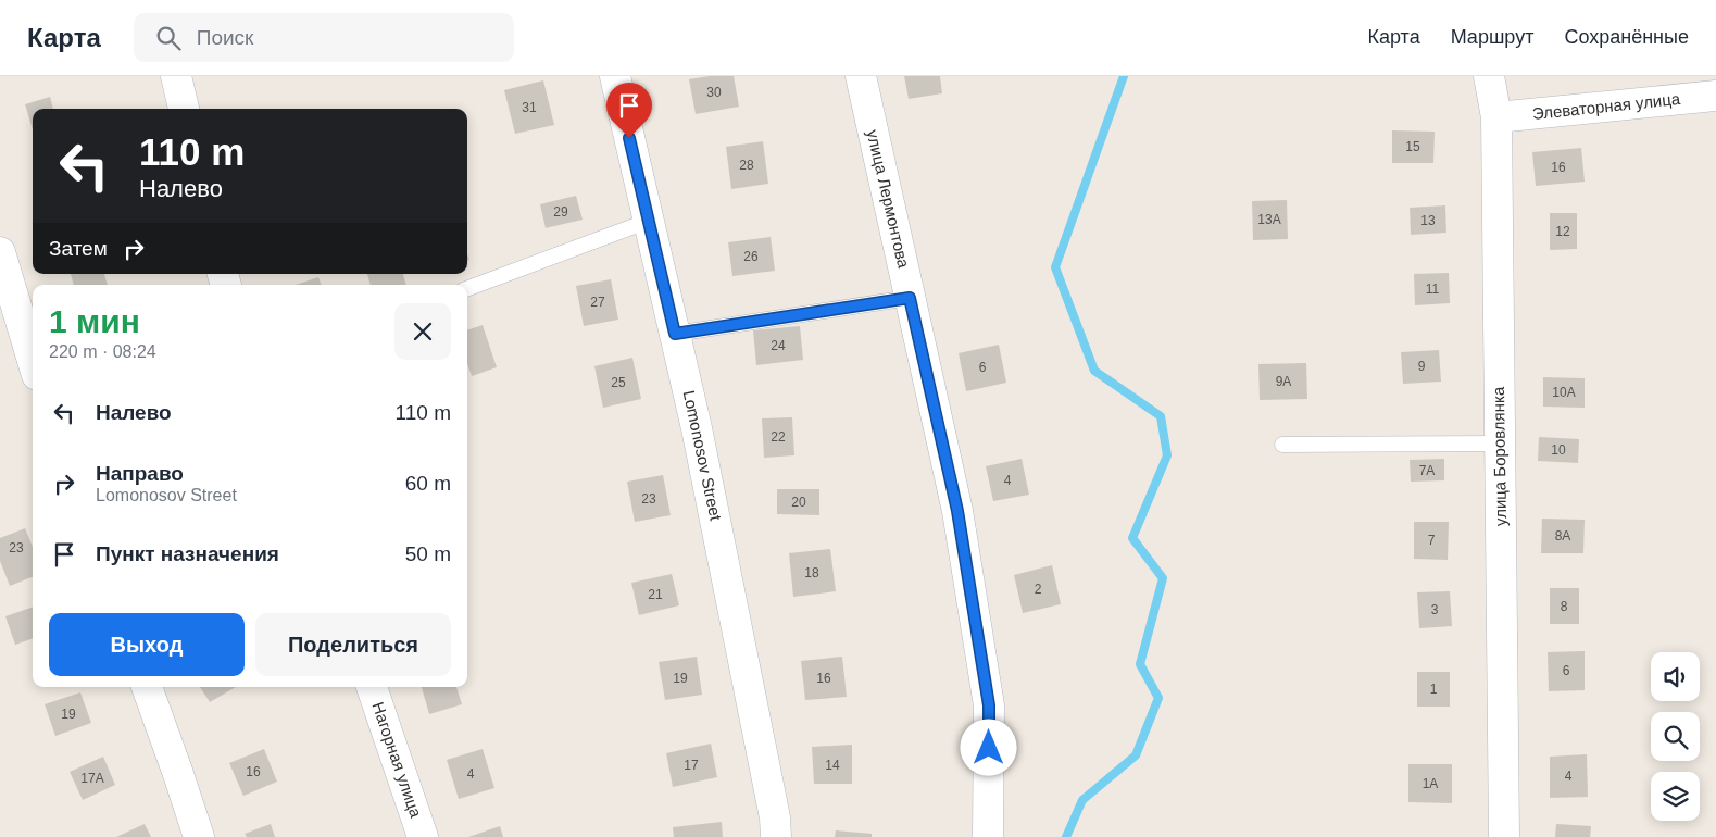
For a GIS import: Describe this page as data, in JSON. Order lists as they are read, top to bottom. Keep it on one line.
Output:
{"streets":{"street":["Элеваторная улица","улица Лермонтова","Lomonosov Street","улица Боровлянка","Нагорная улица"]},"crossings":[["Элеваторная улица","улица Боровлянка"]],"house_numbers":["30","31","15","28","16","29","13А","13","12","26","11","27","24","9","6","9А","25","10А","22","10","7А","4","23","20","8А","7","23","18","2","21","8","3","6","19","16","1","19","17","14","16","4","4","17А","1А"],"page":{"header":"Карта","search":"Поиск","nav":["Карта","Маршрут","Сохранённые"],"turn":["110 m","Налево"],"then":"Затем","heading":["1 мин","220 m · 08:24"],"list":[{"name":"Налево","value":"110 m"},{"name":"Направо","note":"Lomonosov Street","value":"60 m"},{"name":"Пункт назначения","value":"50 m"}],"buttons":["Выход","Поделиться"]}}
